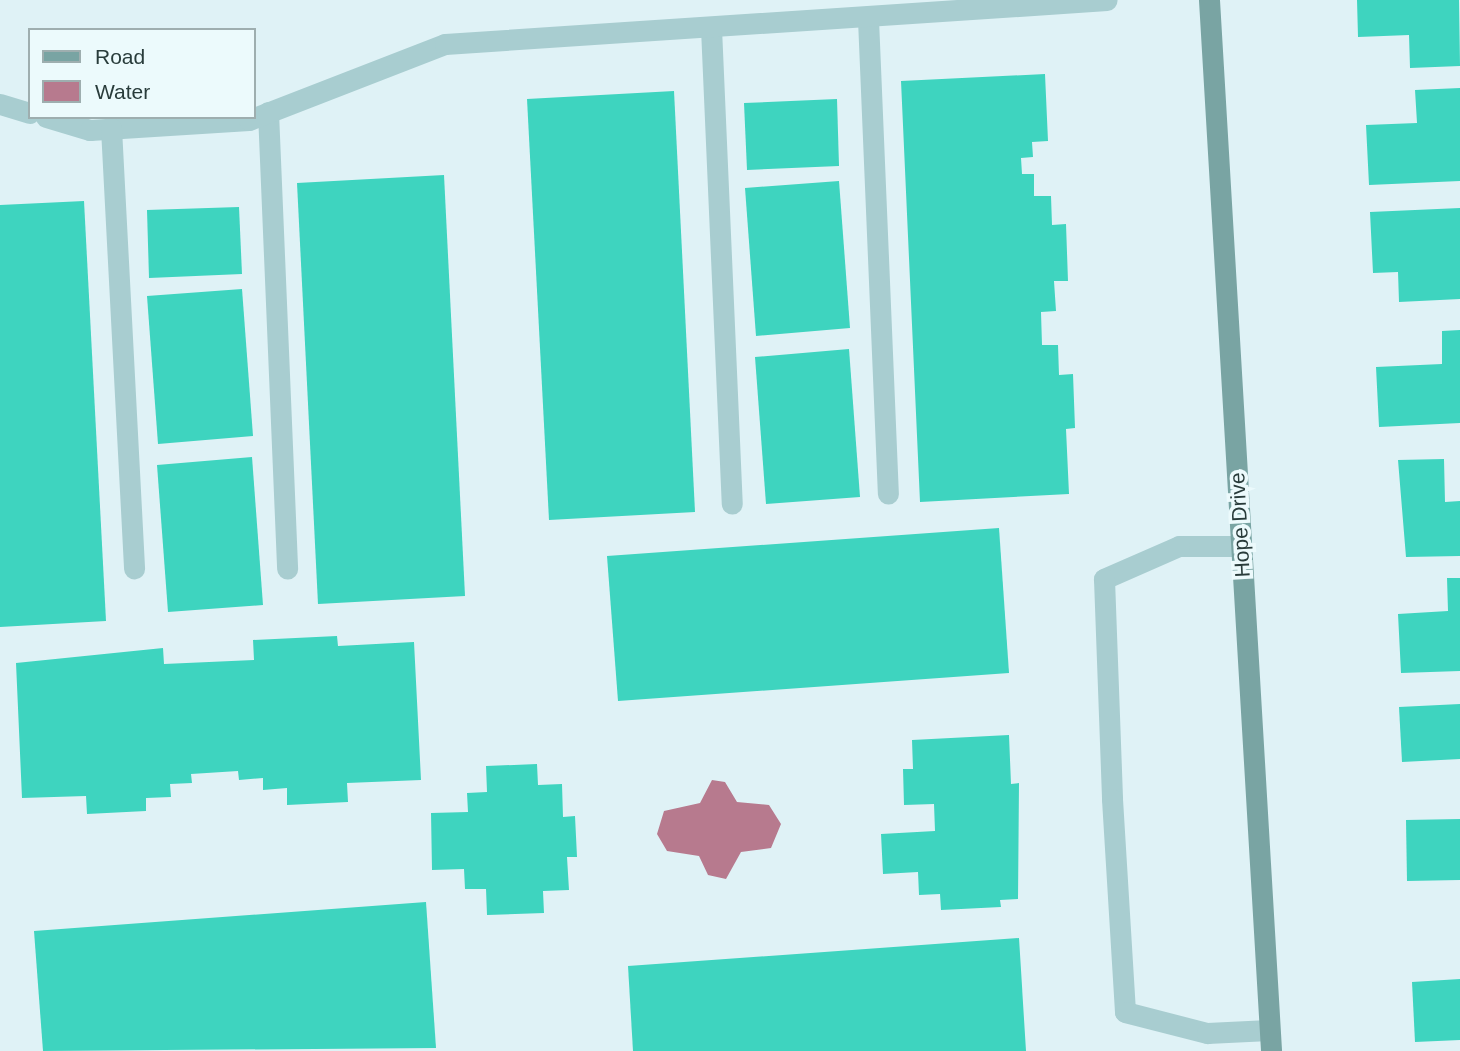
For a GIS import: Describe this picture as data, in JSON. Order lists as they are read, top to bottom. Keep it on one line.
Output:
{"streets":{"street":["Hope Drive"]},"legend":["Road","Water"]}
